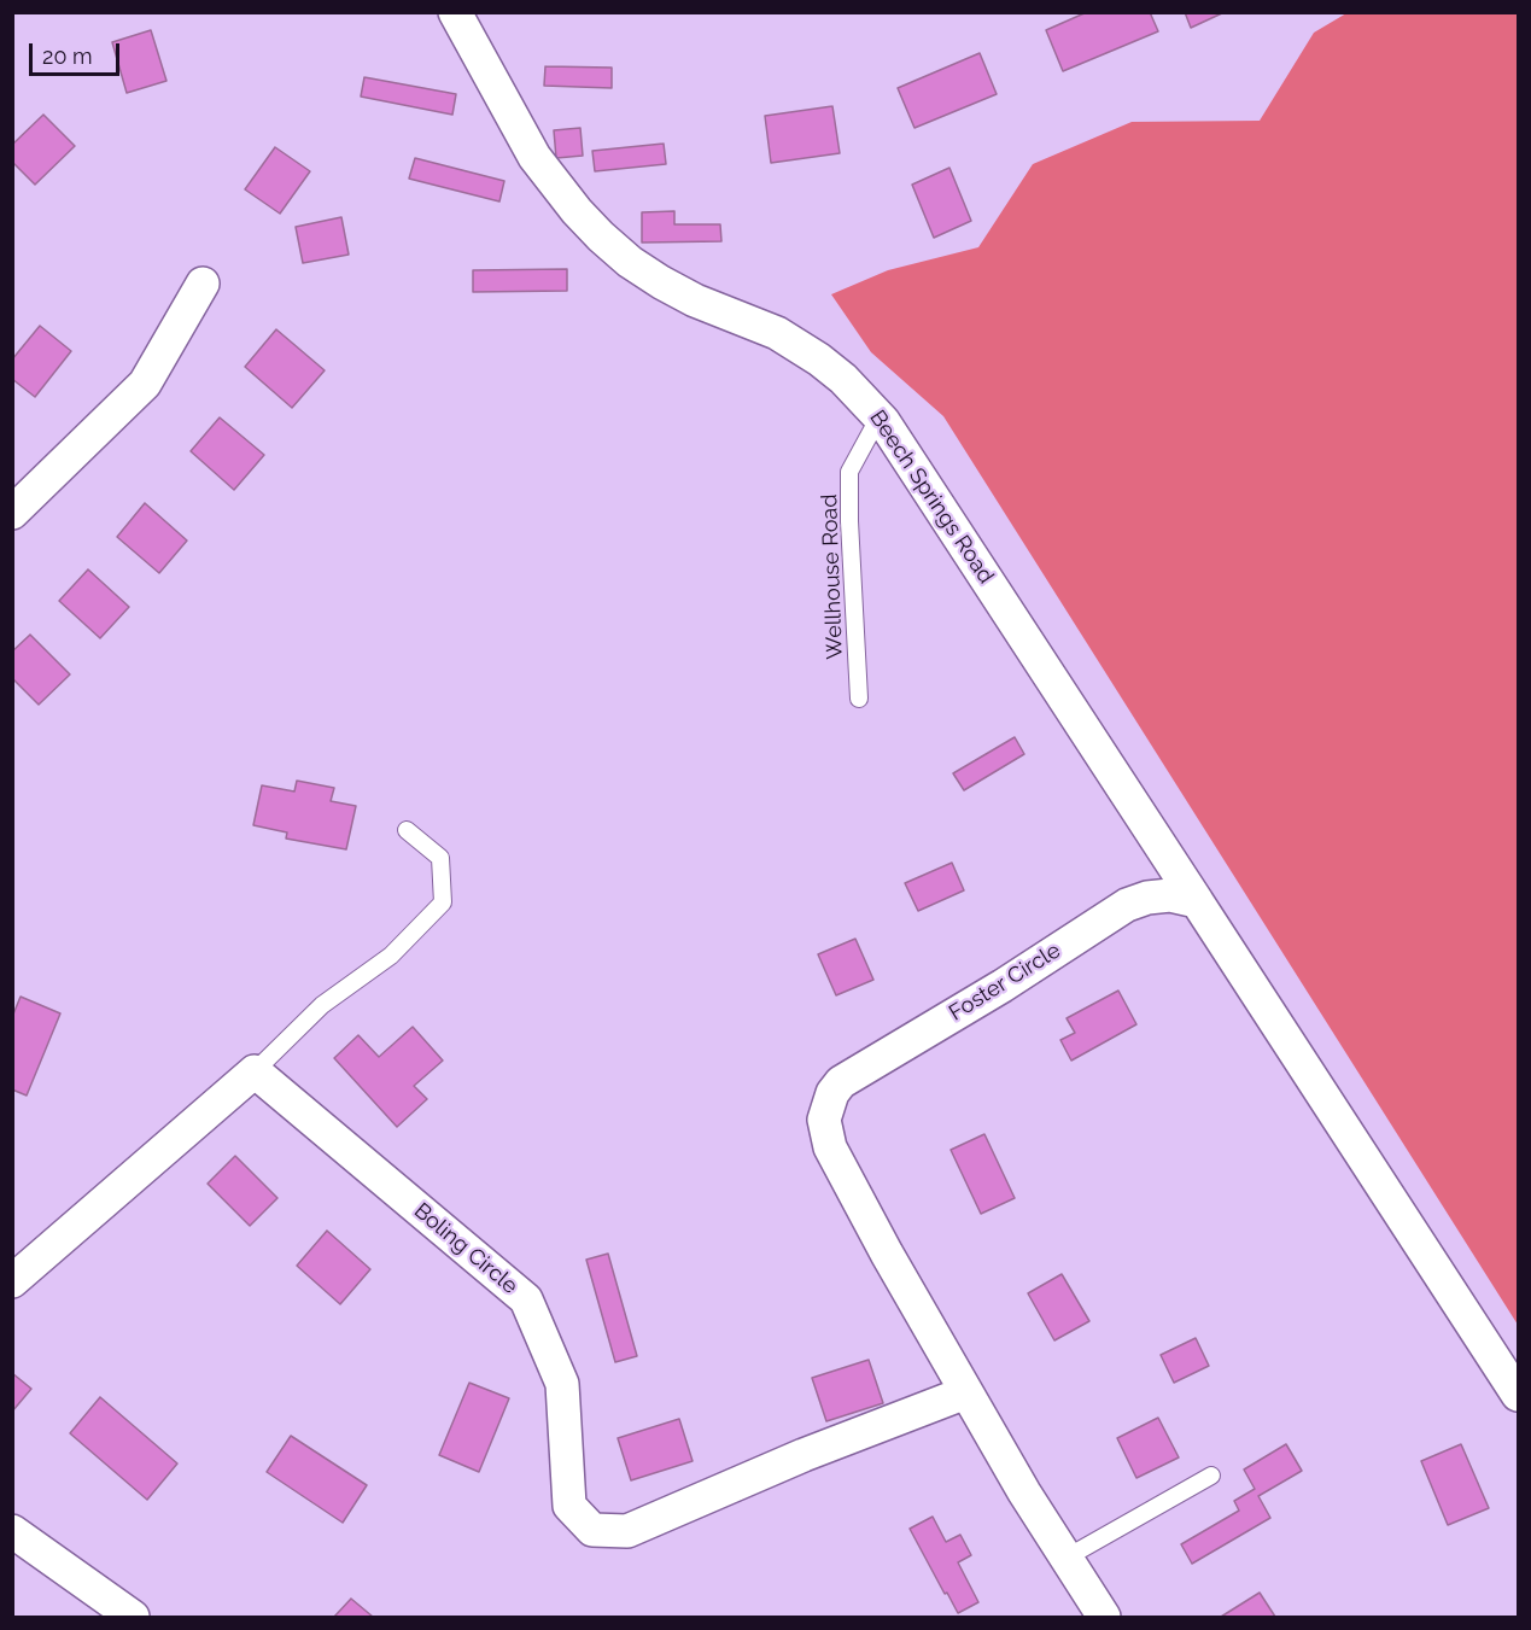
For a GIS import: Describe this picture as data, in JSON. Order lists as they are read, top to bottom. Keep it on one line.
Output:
{"streets":{"street":["Beech Springs Road","Foster Circle","Boling Circle"],"lane":["Wellhouse Road"]},"crossings":[["Beech Springs Road","Wellhouse Road"],["Beech Springs Road","Foster Circle"],["Foster Circle","Boling Circle"]],"scale_bar":"20 m"}
